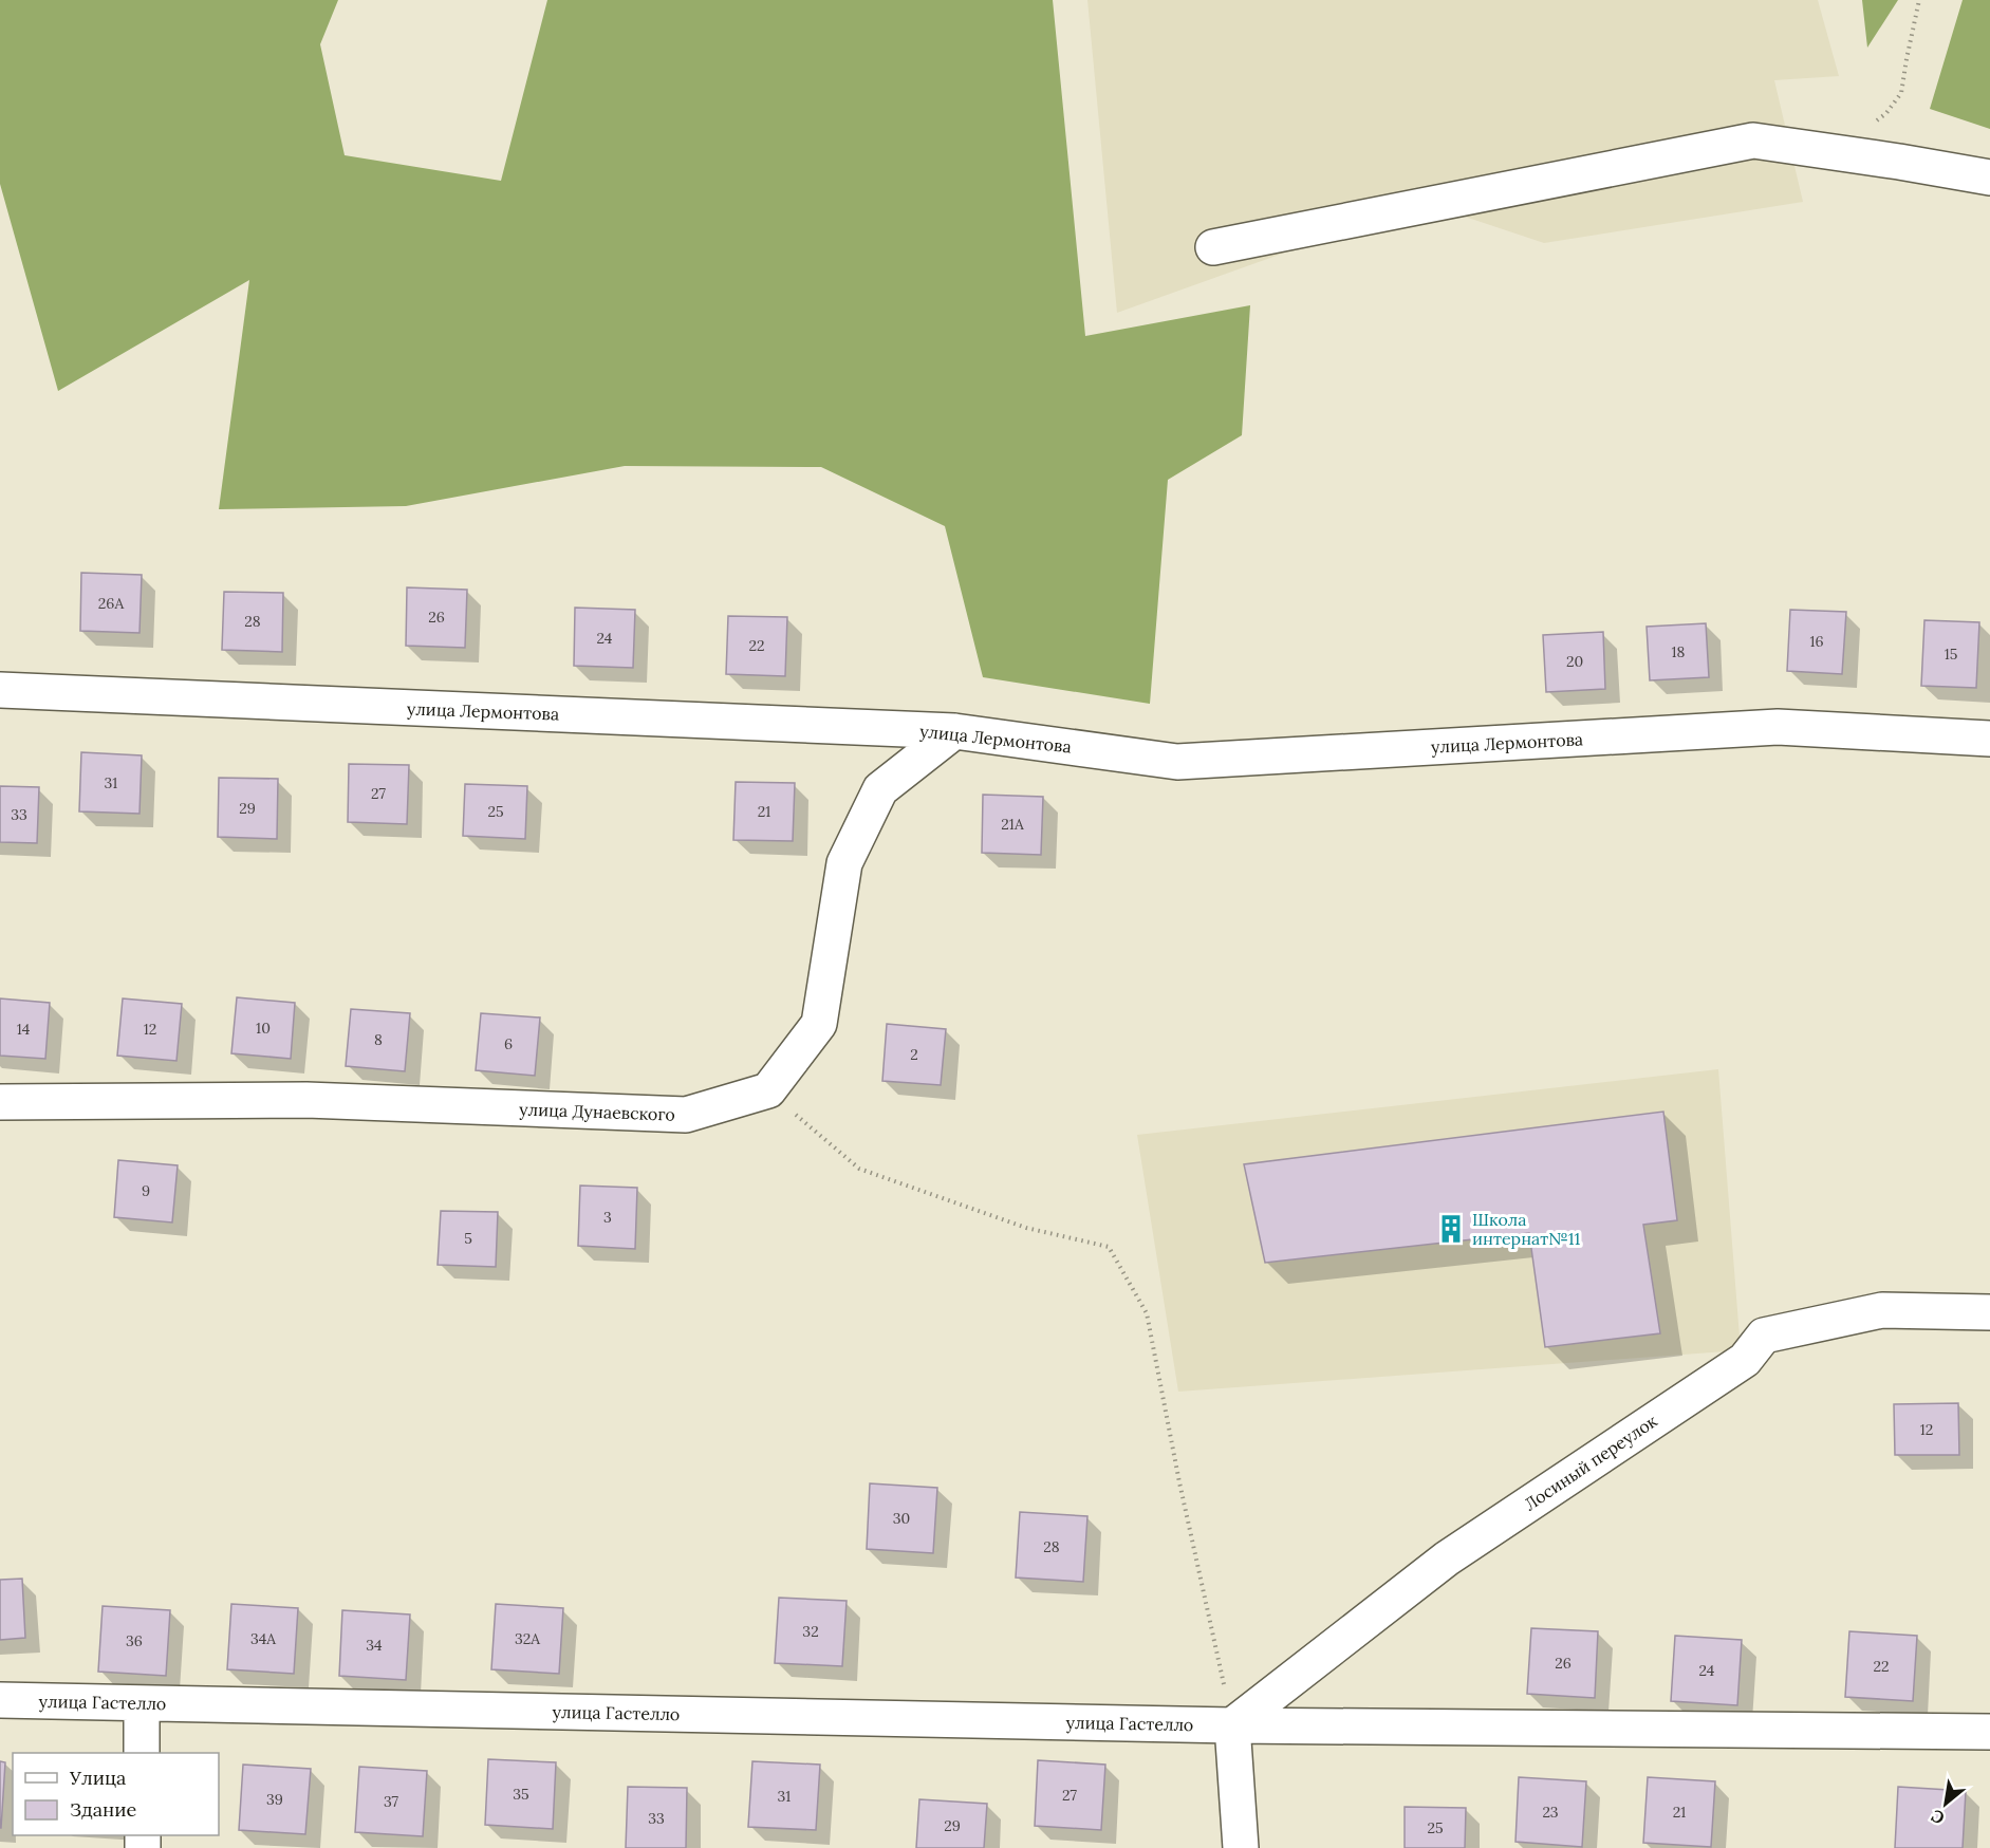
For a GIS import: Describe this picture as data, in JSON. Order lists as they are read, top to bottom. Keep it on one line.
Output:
{"streets":{"street":["улица Лермонтова","улица Дунаевского","Лосиный переулок","улица Гастелло"]},"crossings":[["Лосиный переулок","улица Гастелло"]],"places":{"building":["Школа интернат№11"]},"house_numbers":["26А","26","28","24","16","22","18","15","20","31","27","29","25","21","33","21А","10","14","12","8","6","2","9","3","5","12","30","28","32","34А","32А","36","34","26","22","24","35","27","31","39","37","23","21","33","29","25"],"legend":["Улица","Здание"],"north":"bottom left"}
